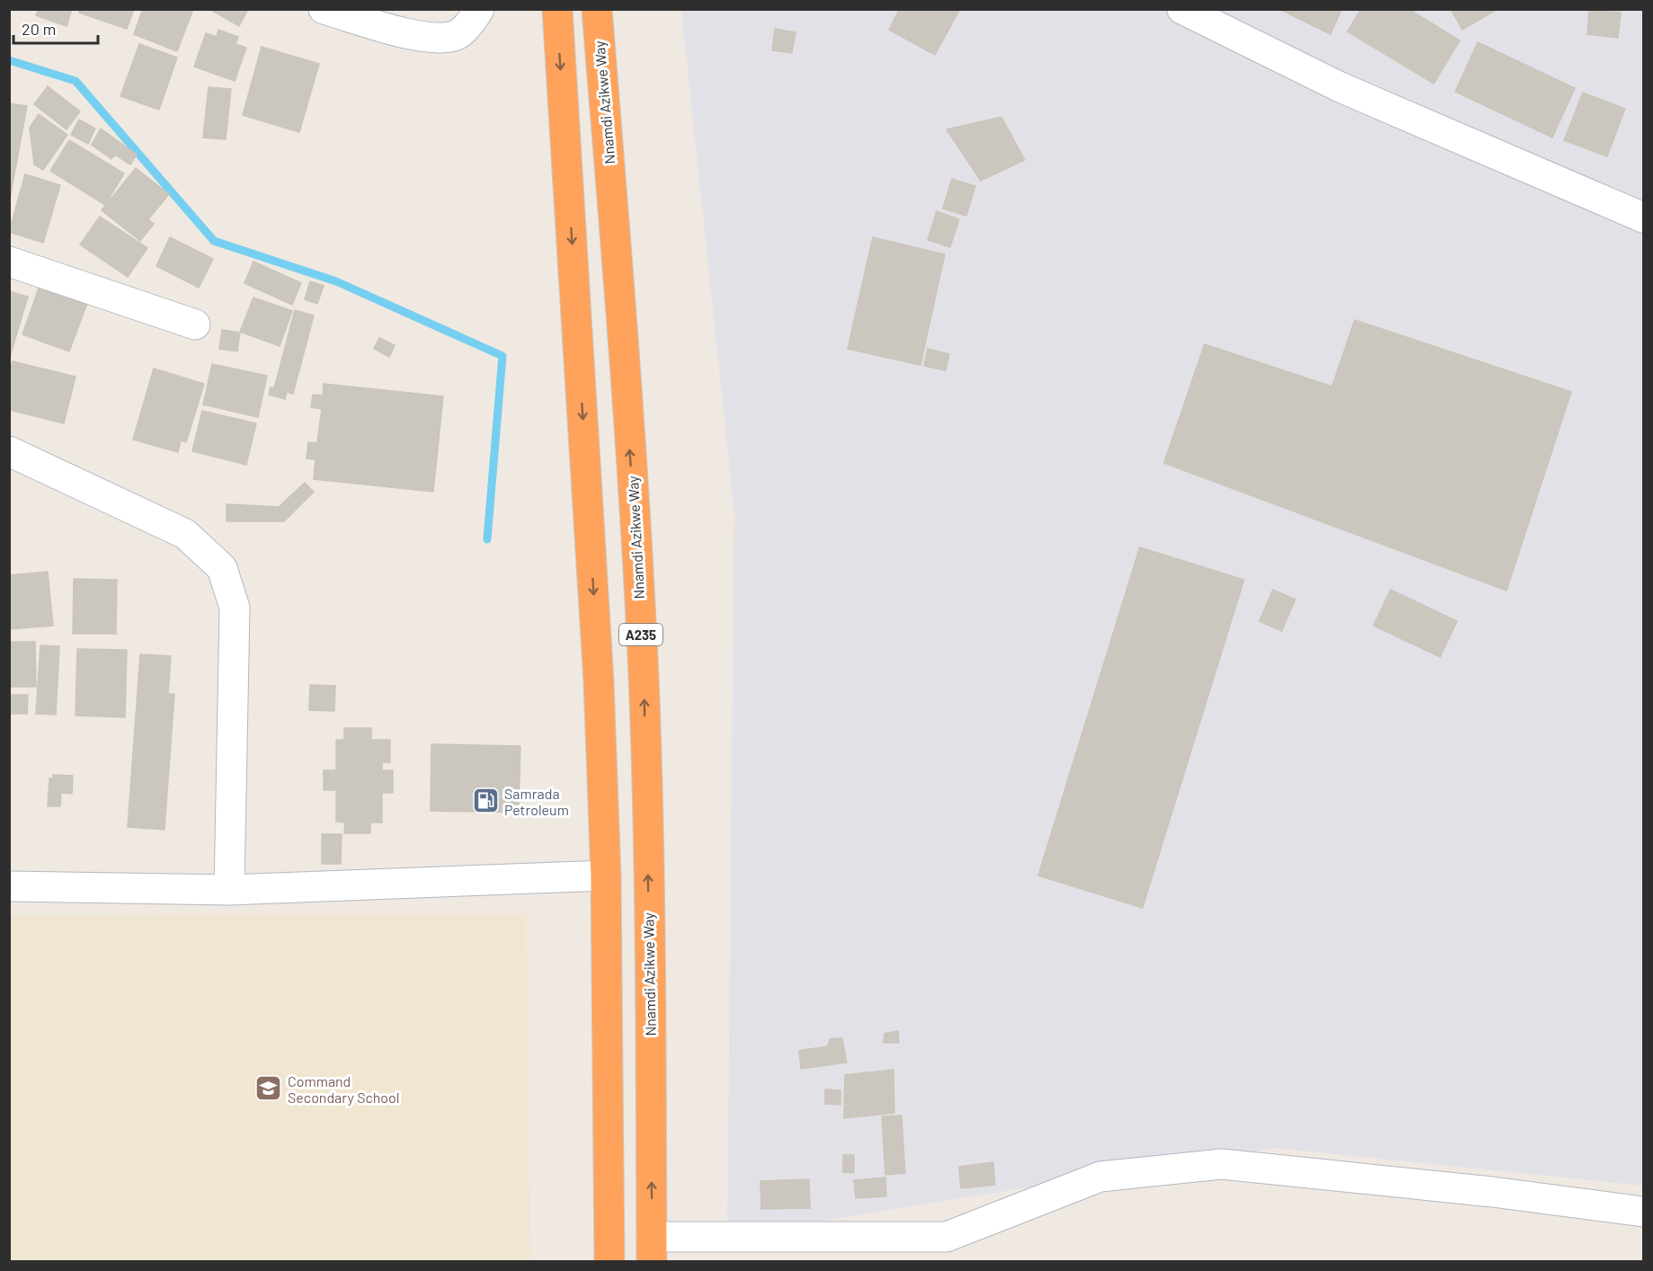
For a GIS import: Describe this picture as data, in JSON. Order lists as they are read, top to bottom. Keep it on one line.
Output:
{"streets":{"highway":["Nnamdi Azikwe Way","A235"]},"places":{"fuel station":["Samrada Petroleum"],"school or university":["Command Secondary School"]},"scale_bar":"20 m"}
